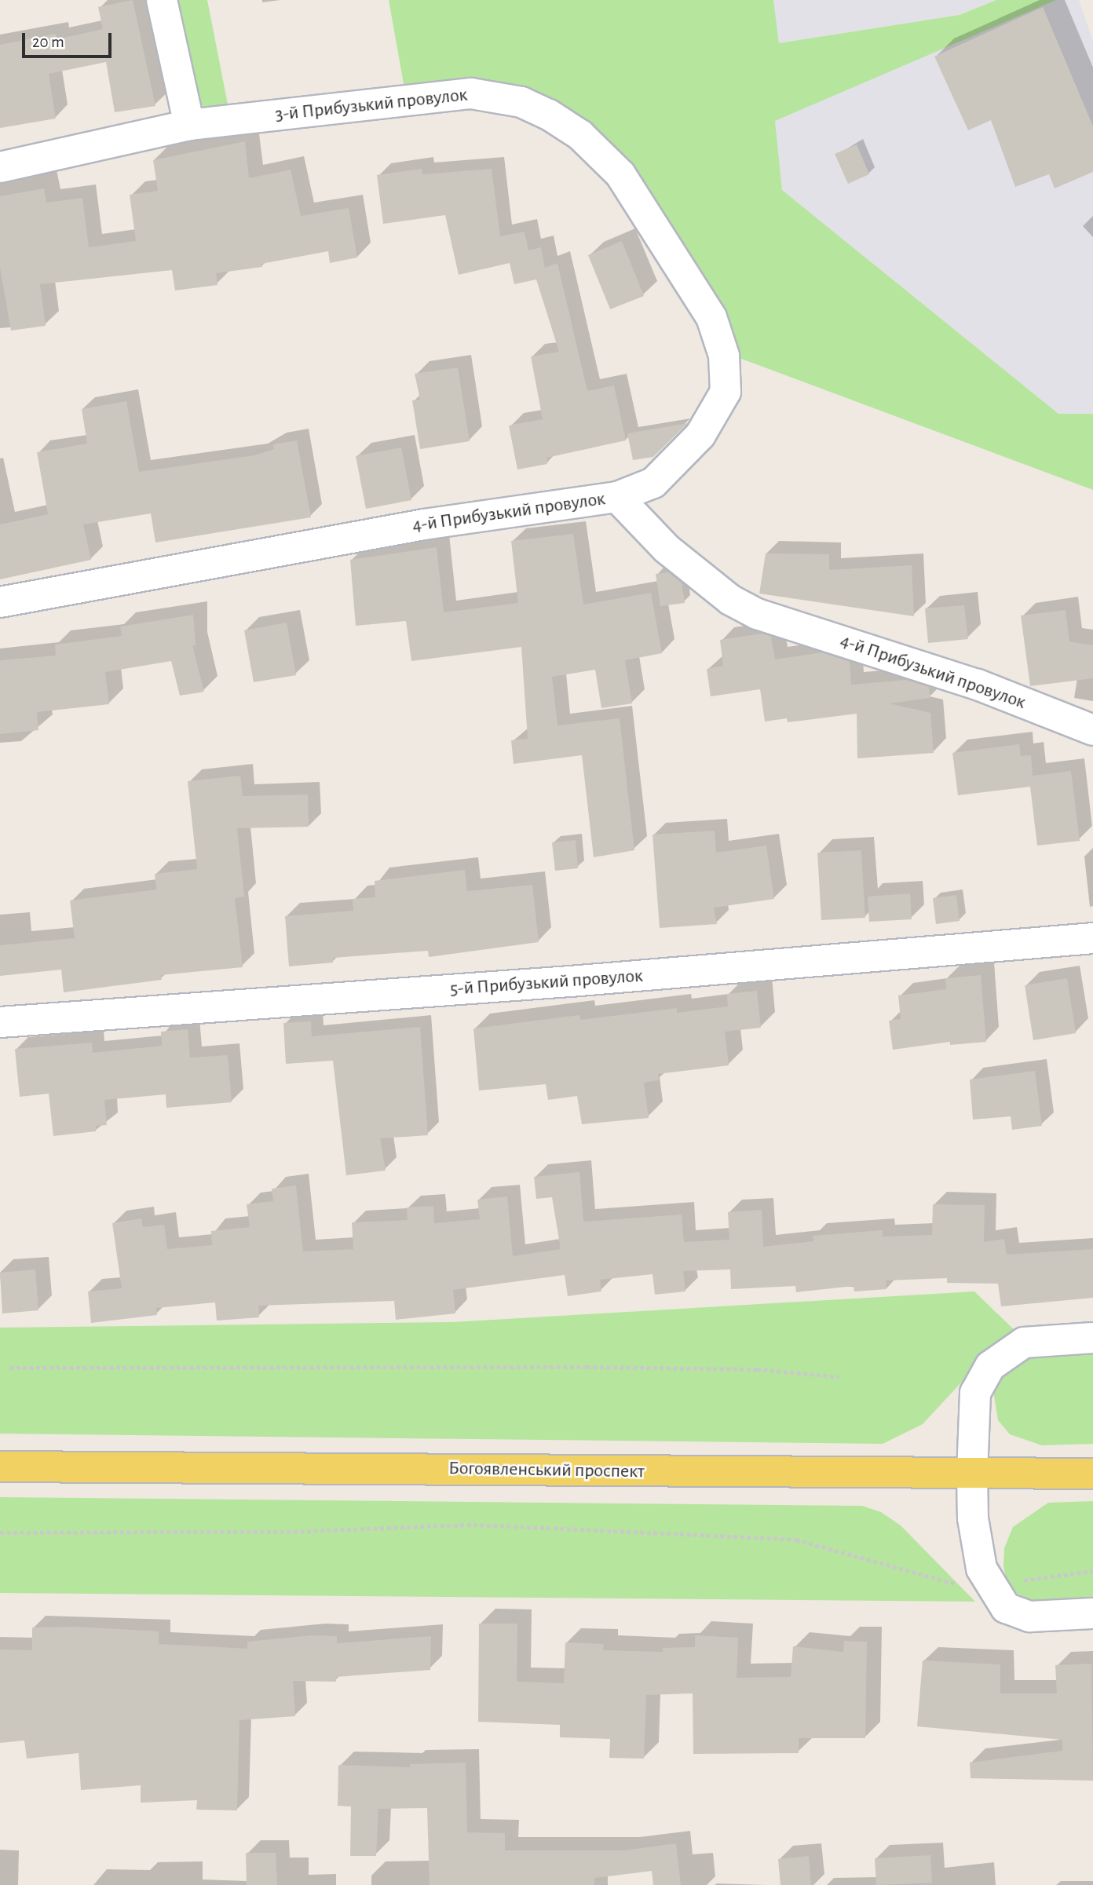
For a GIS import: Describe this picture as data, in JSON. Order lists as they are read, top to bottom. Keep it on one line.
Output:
{"streets":{"main road":["Богоявленський проспект"],"street":["3-й Прибузький провулок","4-й Прибузький провулок","5-й Прибузький провулок"]},"crossings":[["3-й Прибузький провулок","4-й Прибузький провулок"]],"scale_bar":"20 m"}
